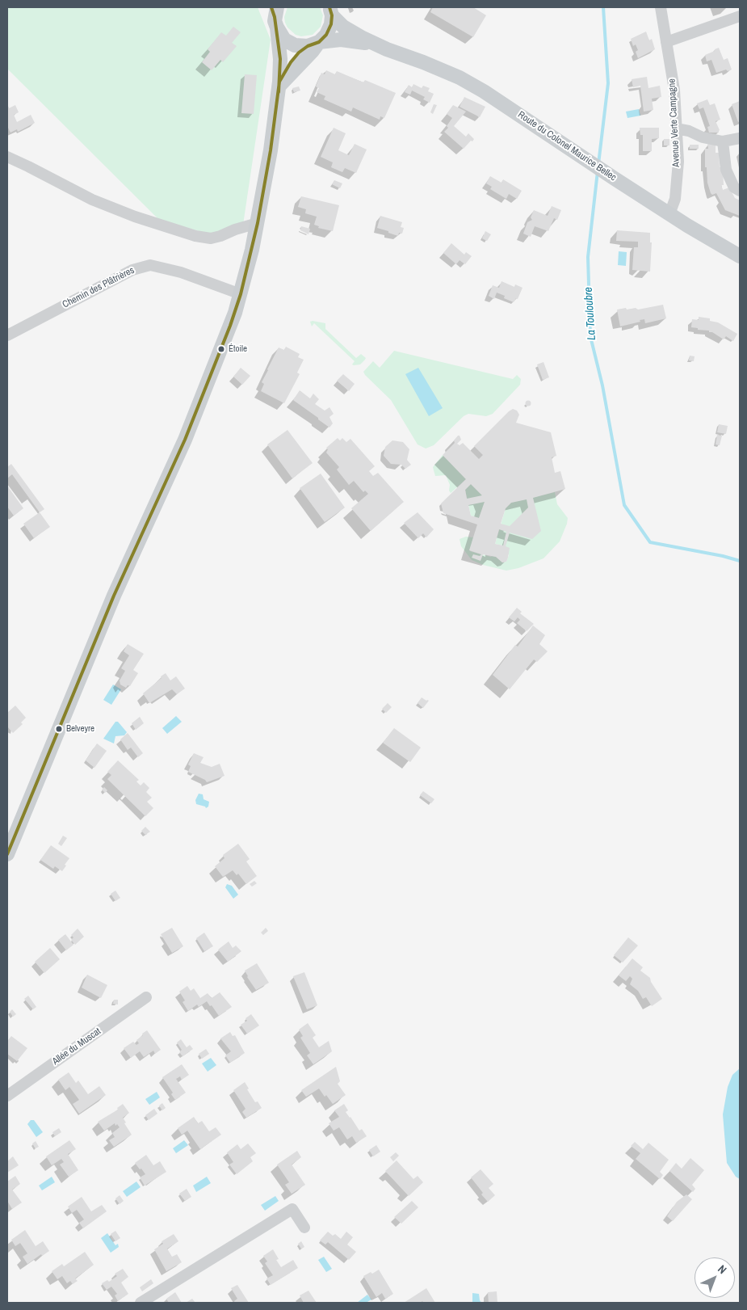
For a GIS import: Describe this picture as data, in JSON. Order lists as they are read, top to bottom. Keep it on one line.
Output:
{"streets":{"main road":["Route du Colonel Maurice Bellec"],"street":["Avenue Verte Campagne","Chemin des Plâtrières","Allée du Muscat"]},"crossings":[["Avenue Verte Campagne","Route du Colonel Maurice Bellec"]],"water":["La Touloubre"],"places":["Étoile","Belveyre"],"north":"top right"}
